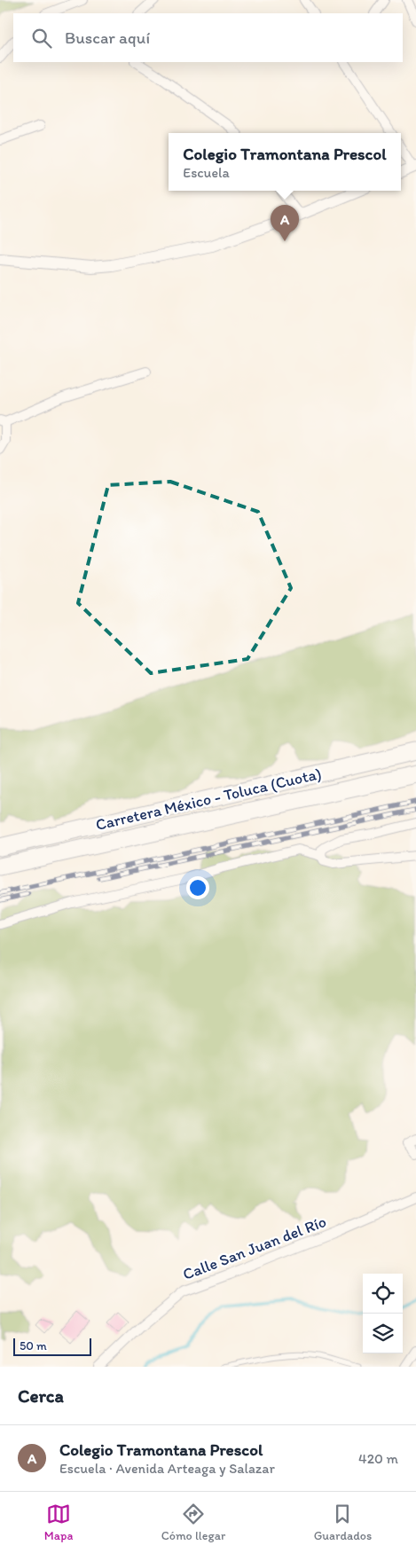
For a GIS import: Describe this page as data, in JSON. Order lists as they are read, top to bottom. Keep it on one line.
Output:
{"streets":{"highway":["Carretera México - Toluca (Cuota)"],"street":["Calle San Juan del Río"]},"scale_bar":"50 m","page":{"search":"Buscar aquí","popup":["Colegio Tramontana Prescol","Escuela"],"pins":"A","scale":"50 m","heading":"Cerca","list":[{"mark":"A","name":"Colegio Tramontana Prescol","note":"Escuela · Avenida Arteaga y Salazar","value":"420 m"}],"nav":["Mapa","Cómo llegar","Guardados"]}}
